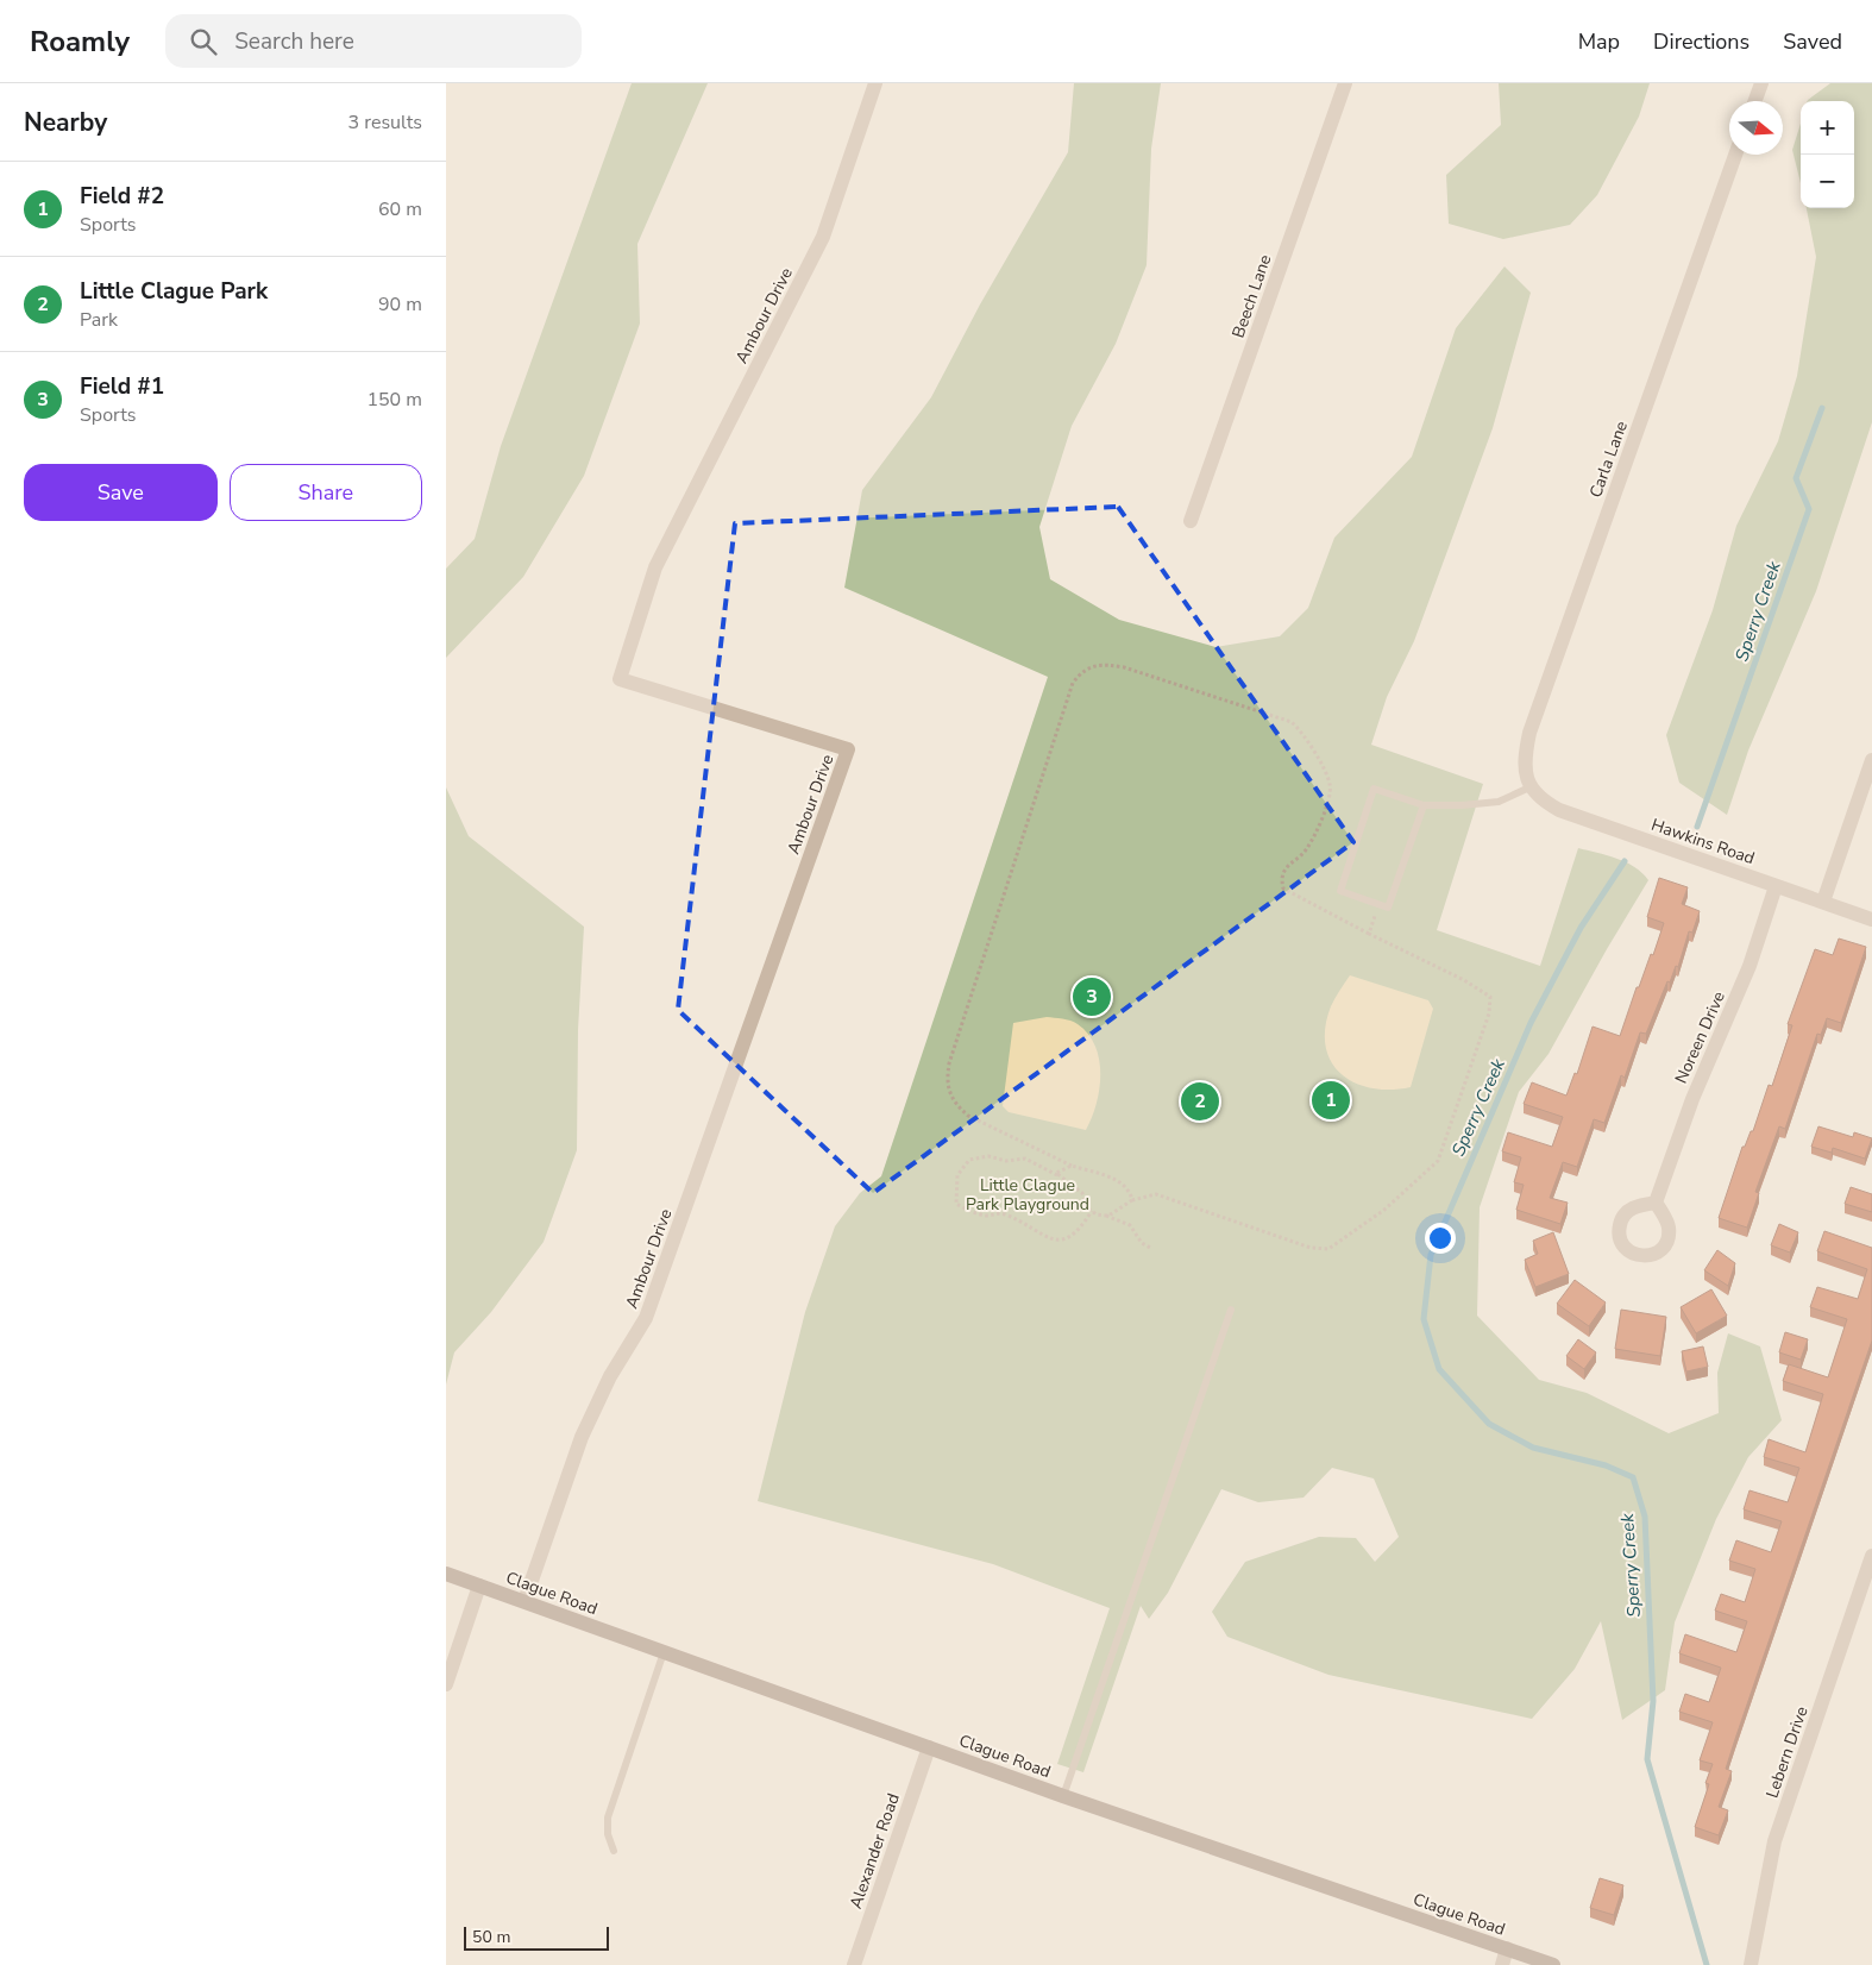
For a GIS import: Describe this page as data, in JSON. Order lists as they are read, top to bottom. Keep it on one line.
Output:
{"streets":{"main road":["Clague Road"],"street":["Beech Lane","Ambour Drive","Carla Lane","Hawkins Road","Noreen Drive","Lebern Drive","Alexander Road"]},"crossings":[["Ambour Drive","Clague Road"],["Carla Lane","Hawkins Road"],["Hawkins Road","Noreen Drive"],["Clague Road","Alexander Road"]],"water":["Sperry Creek"],"parks":["Little Clague Park Playground"],"scale_bar":"50 m","north":"right","page":{"header":"Roamly","search":"Search here","nav":["Map","Directions","Saved"],"heading":["Nearby","3 results"],"map_buttons":["+","−"],"list":[{"mark":"1","name":"Field #2","note":"Sports","value":"60 m"},{"mark":"2","name":"Little Clague Park","note":"Park","value":"90 m"},{"mark":"3","name":"Field #1","note":"Sports","value":"150 m"}],"buttons":["Save","Share"],"pins":["3","1","2"],"scale":"50 m"}}
